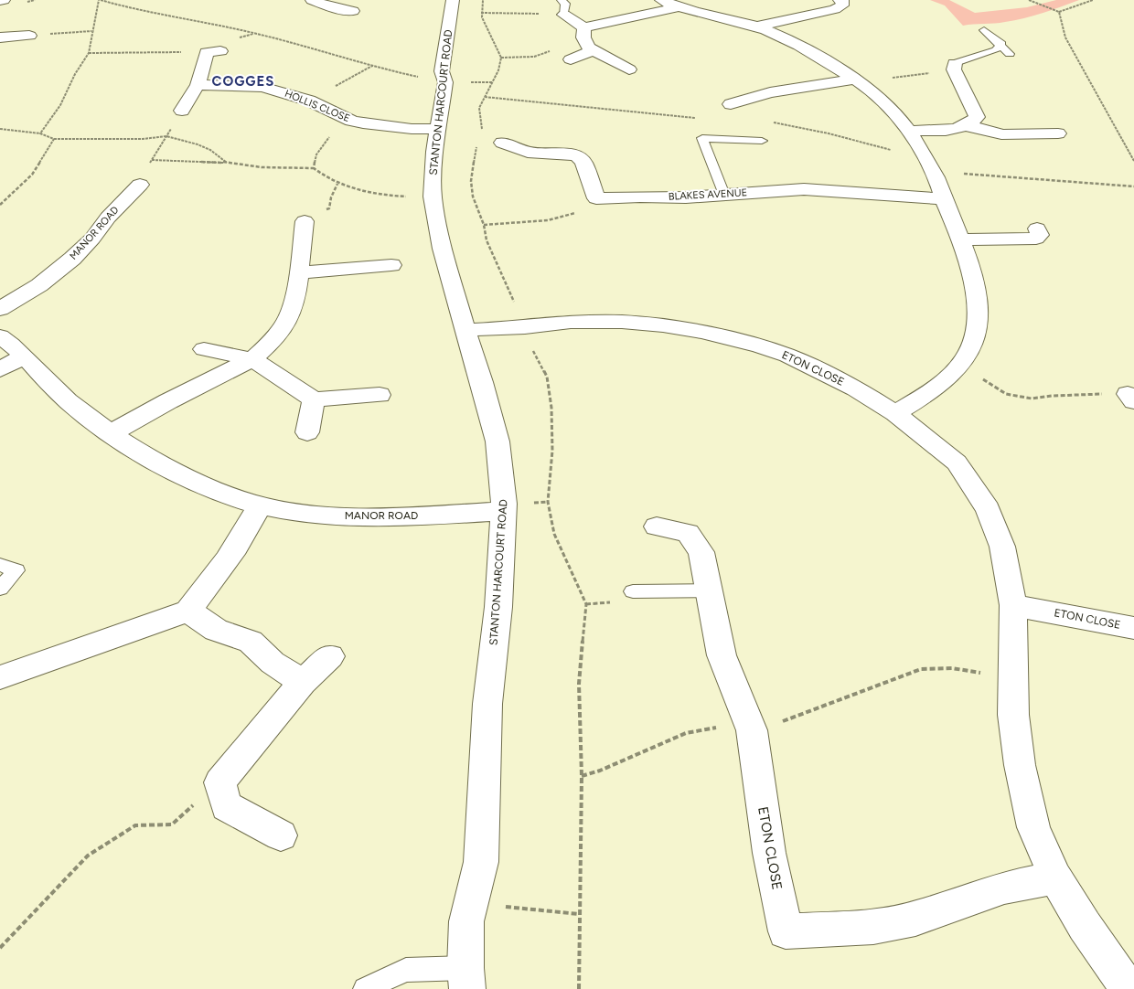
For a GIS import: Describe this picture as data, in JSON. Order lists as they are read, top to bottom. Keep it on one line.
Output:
{"streets":{"street":["STANTON HARCOURT ROAD","HOLLIS CLOSE","BLAKES AVENUE","MANOR ROAD","ETON CLOSE"]},"crossings":[["STANTON HARCOURT ROAD","HOLLIS CLOSE"],["STANTON HARCOURT ROAD","MANOR ROAD"],["STANTON HARCOURT ROAD","ETON CLOSE"]],"districts":["COGGES"]}
